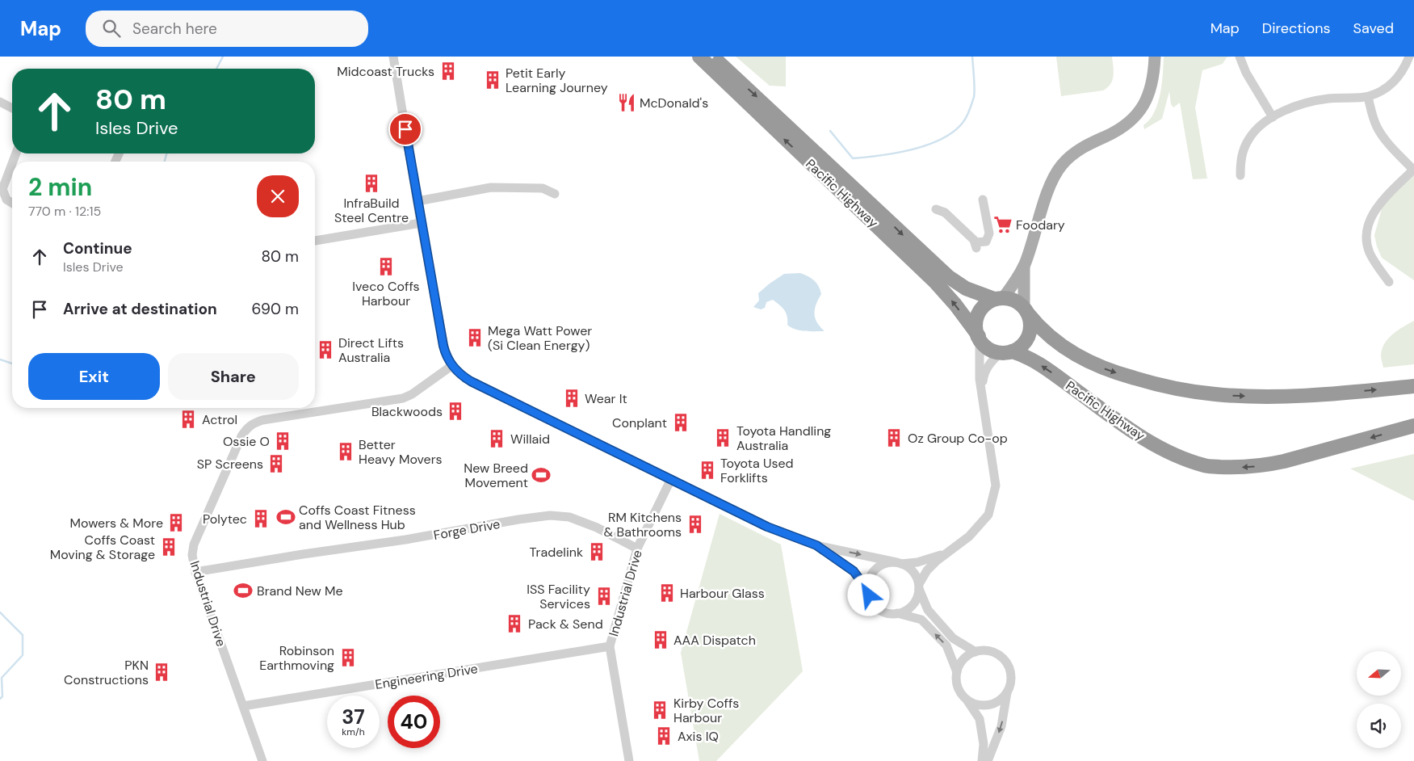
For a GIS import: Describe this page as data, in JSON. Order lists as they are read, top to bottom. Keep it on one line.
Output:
{"streets":{"highway":["Pacific Highway"],"street":["Forge Drive","Industrial Drive","Engineering Drive"]},"crossings":[["Forge Drive","Industrial Drive"],["Industrial Drive","Engineering Drive"]],"places":{"building":["Midcoast Trucks","Petit Early Learning Journey","InfraBuild Steel Centre","Iveco Coffs Harbour","Mega Watt Power (Si Clean Energy)","Direct Lifts Australia","Wear It","Blackwoods","Actrol","Conplant","Toyota Handling Australia","Oz Group Co-op","Willaid","Ossie O","Better Heavy Movers","SP Screens","Toyota Used Forklifts","Polytec","Mowers & More","RM Kitchens & Bathrooms","Coffs Coast Moving & Storage","Tradelink","Harbour Glass","ISS Facility Services","Pack & Send","AAA Dispatch","Robinson Earthmoving","PKN Constructions","Kirby Coffs Harbour","Axis IQ"],"restaurant":["McDonald's"],"supermarket":["Foodary"],"sports":["New Breed Movement","Coffs Coast Fitness and Wellness Hub","Brand New Me"]},"north":"left","page":{"header":"Map","search":"Search here","nav":["Map","Directions","Saved"],"turn":["80 m","Isles Drive"],"heading":["2 min","770 m · 12:15"],"list":[{"name":"Continue","note":"Isles Drive","value":"80 m"},{"name":"Arrive at destination","value":"690 m"}],"buttons":["Exit","Share"],"speed":"37 km/h","limit":"40"}}
